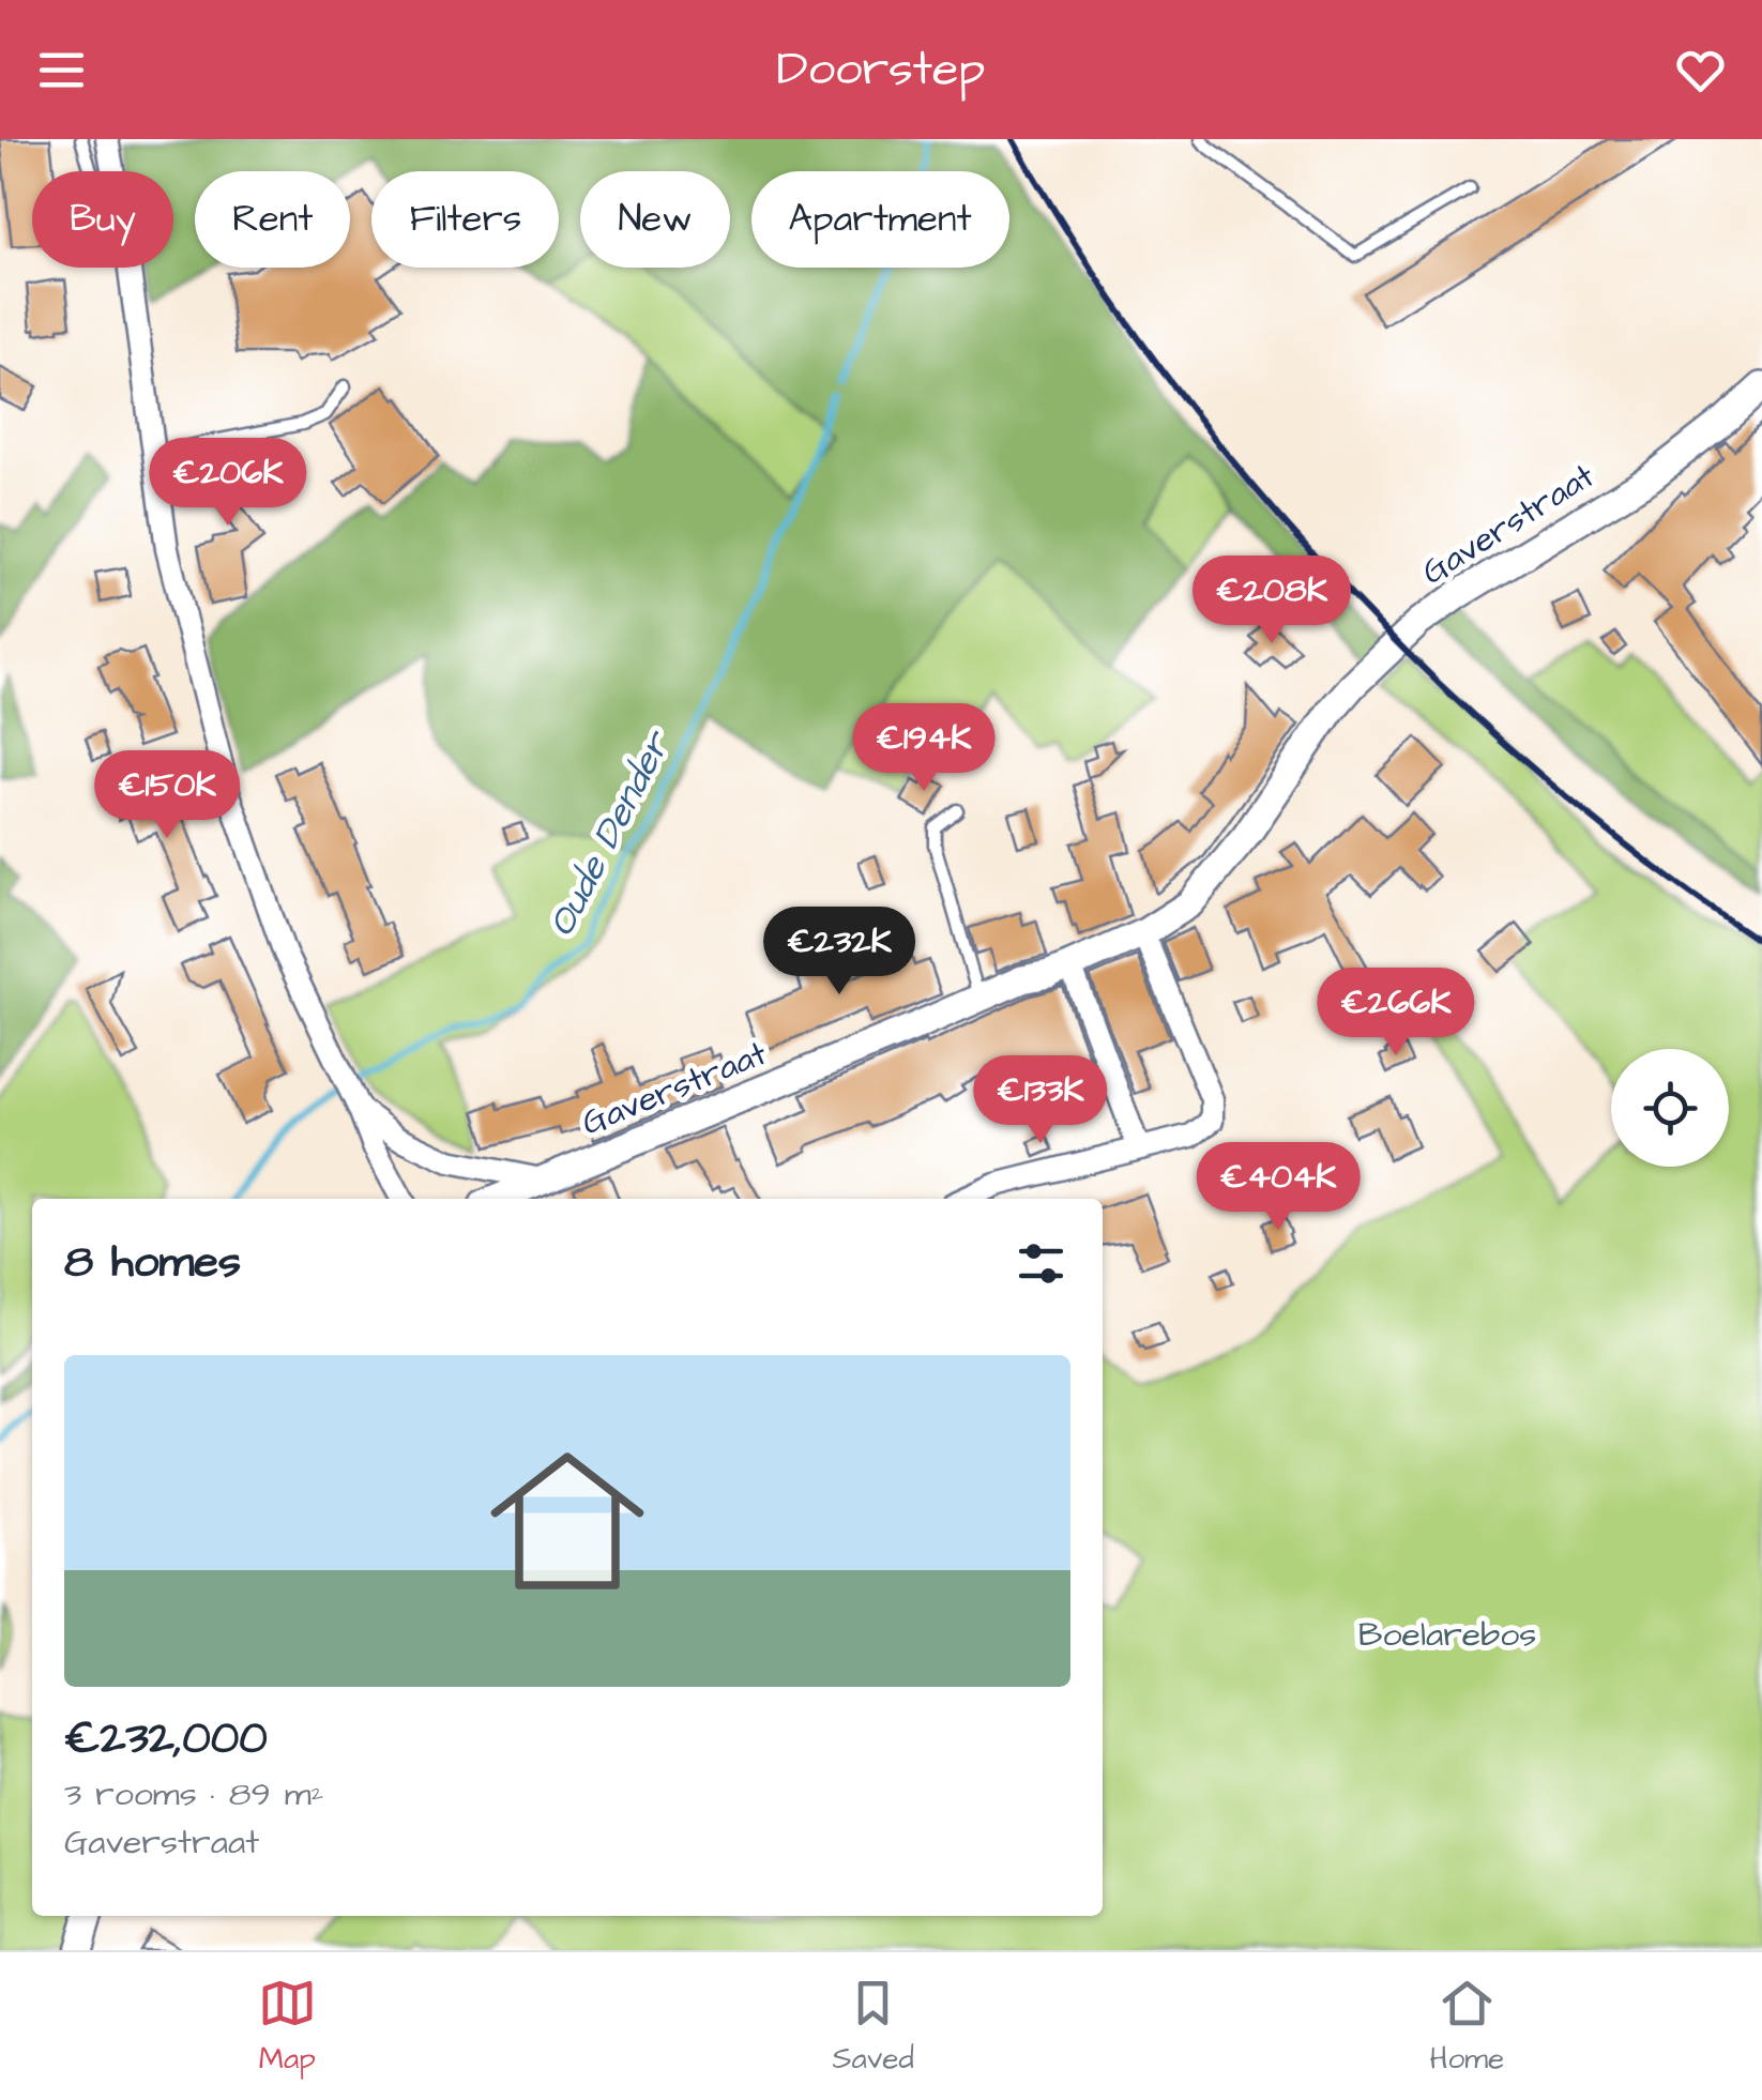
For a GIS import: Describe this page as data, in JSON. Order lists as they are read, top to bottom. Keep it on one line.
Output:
{"streets":{"street":["Gaverstraat"]},"water":["Oude Dender"],"parks":["Boelarebos"],"page":{"header":"Doorstep","chip":["Buy","Rent","Filters","New","Apartment"],"price":["€206K","€208K","€194K","€150K","€232K","€266K","€133K","€404K"],"heading":"8 homes","list":[{"name":"€232,000","note":"3 rooms · 89 m² · Gaverstraat"}],"tabs":["Map","Saved","Home"]}}
